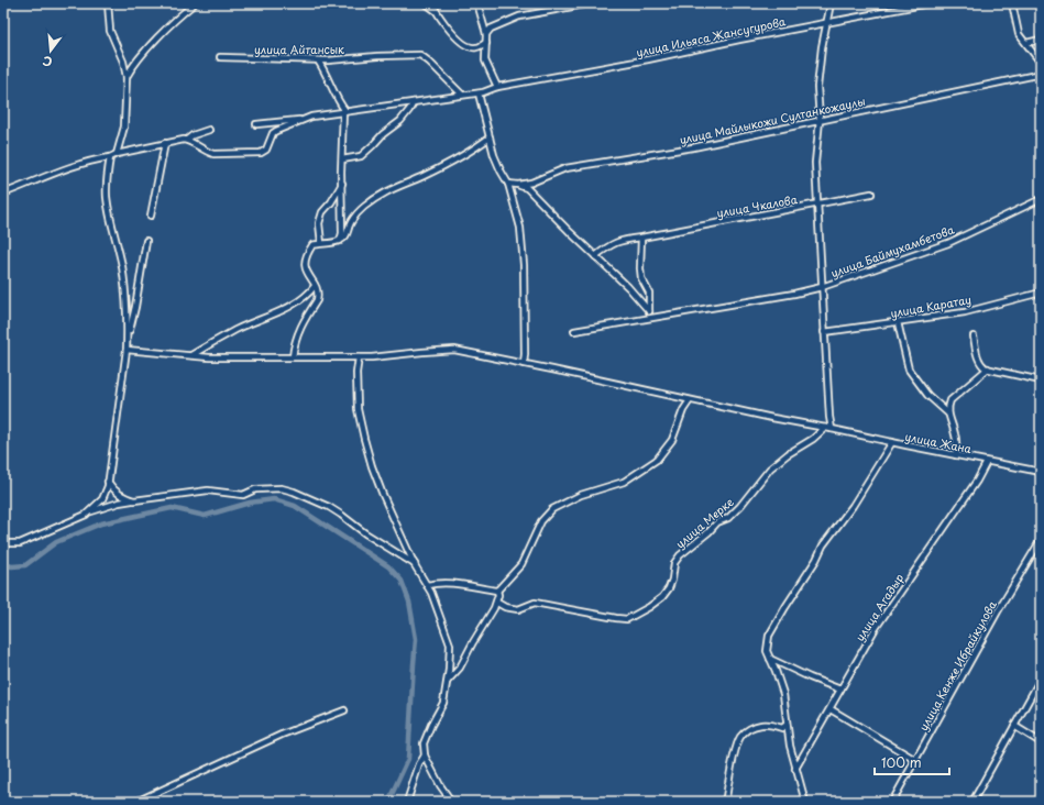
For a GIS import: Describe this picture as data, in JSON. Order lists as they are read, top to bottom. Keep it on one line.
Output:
{"streets":{"street":["улица Ильяса Жансугурова","улица Айтансык","улица Майлыкожи Султанкожаулы","улица Чкалова","улица Баймухамбетова","улица Каратау","улица Жана","улица Мерке","улица Агадыр","улица Кенже Ибрайкулова"]},"crossings":[["улица Ильяса Жансугурова","улица Айтансык"],["улица Жана","улица Мерке"],["улица Жана","улица Агадыр"]],"scale_bar":"100 m","north":"bottom"}
